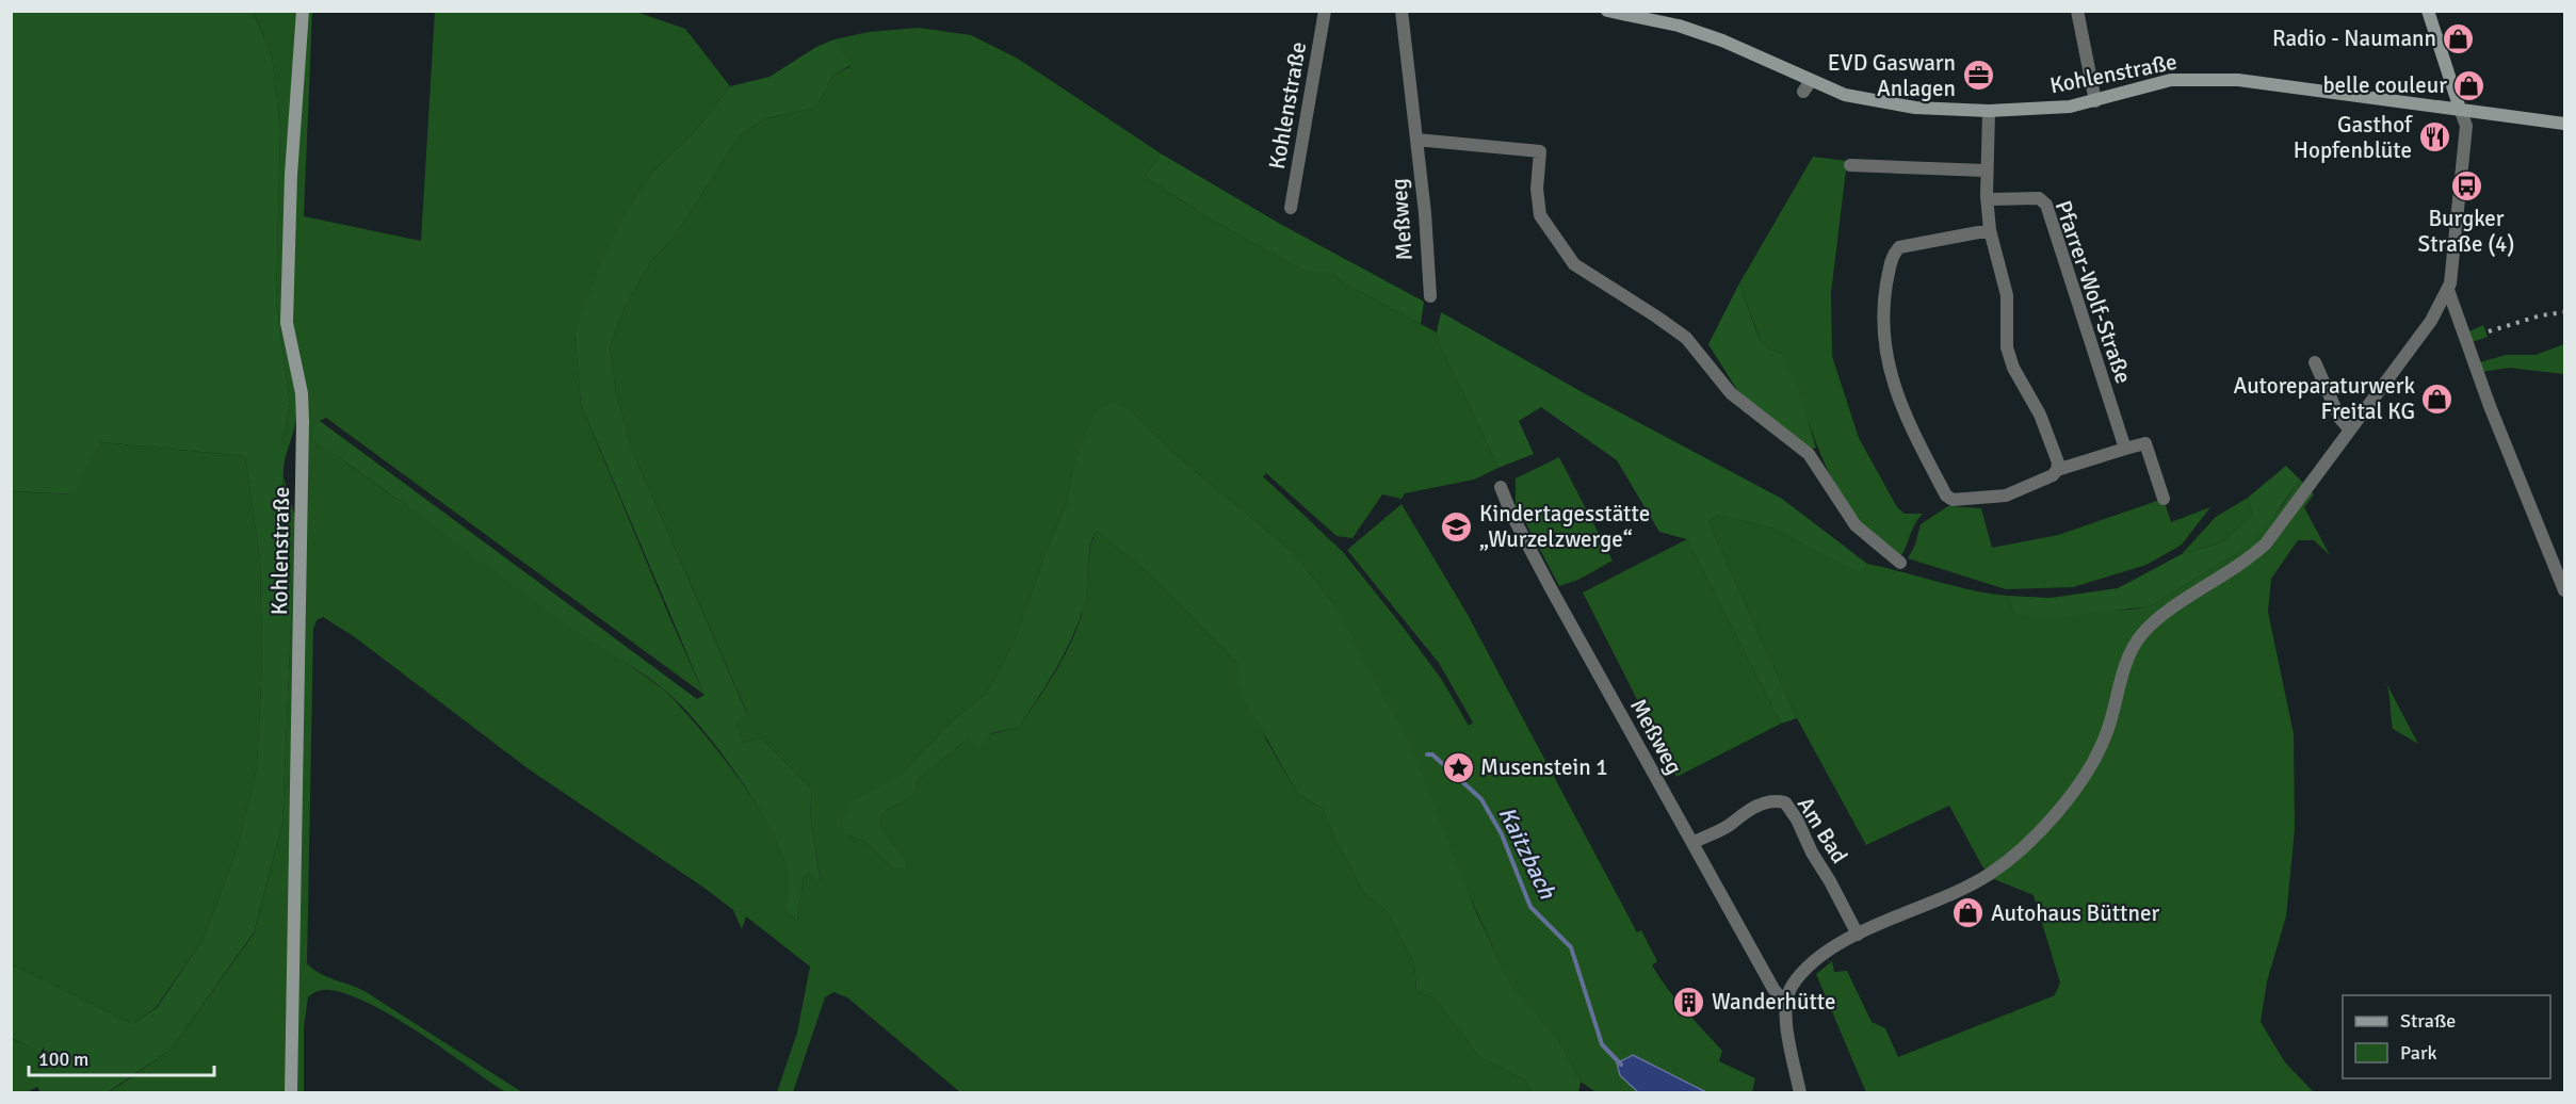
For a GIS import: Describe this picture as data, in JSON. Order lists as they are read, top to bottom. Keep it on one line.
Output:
{"streets":{"street":["Kohlenstraße","Meßweg","Pfarrer-Wolf-Straße","Am Bad"]},"crossings":[["Meßweg","Am Bad"]],"water":["Kaitzbach"],"places":{"shop":["Radio - Naumann","belle couleur","Autoreparaturwerk Freital KG","Autohaus Büttner"],"office":["EVD Gaswarn Anlagen"],"restaurant":["Gasthof Hopfenblüte"],"bus stop":["Burgker Straße (4)"],"school or university":["Kindertagesstätte „Wurzelzwerge“"],"place":["Musenstein 1"],"building":["Wanderhütte"]},"legend":["Straße","Park"],"scale_bar":"100 m"}
